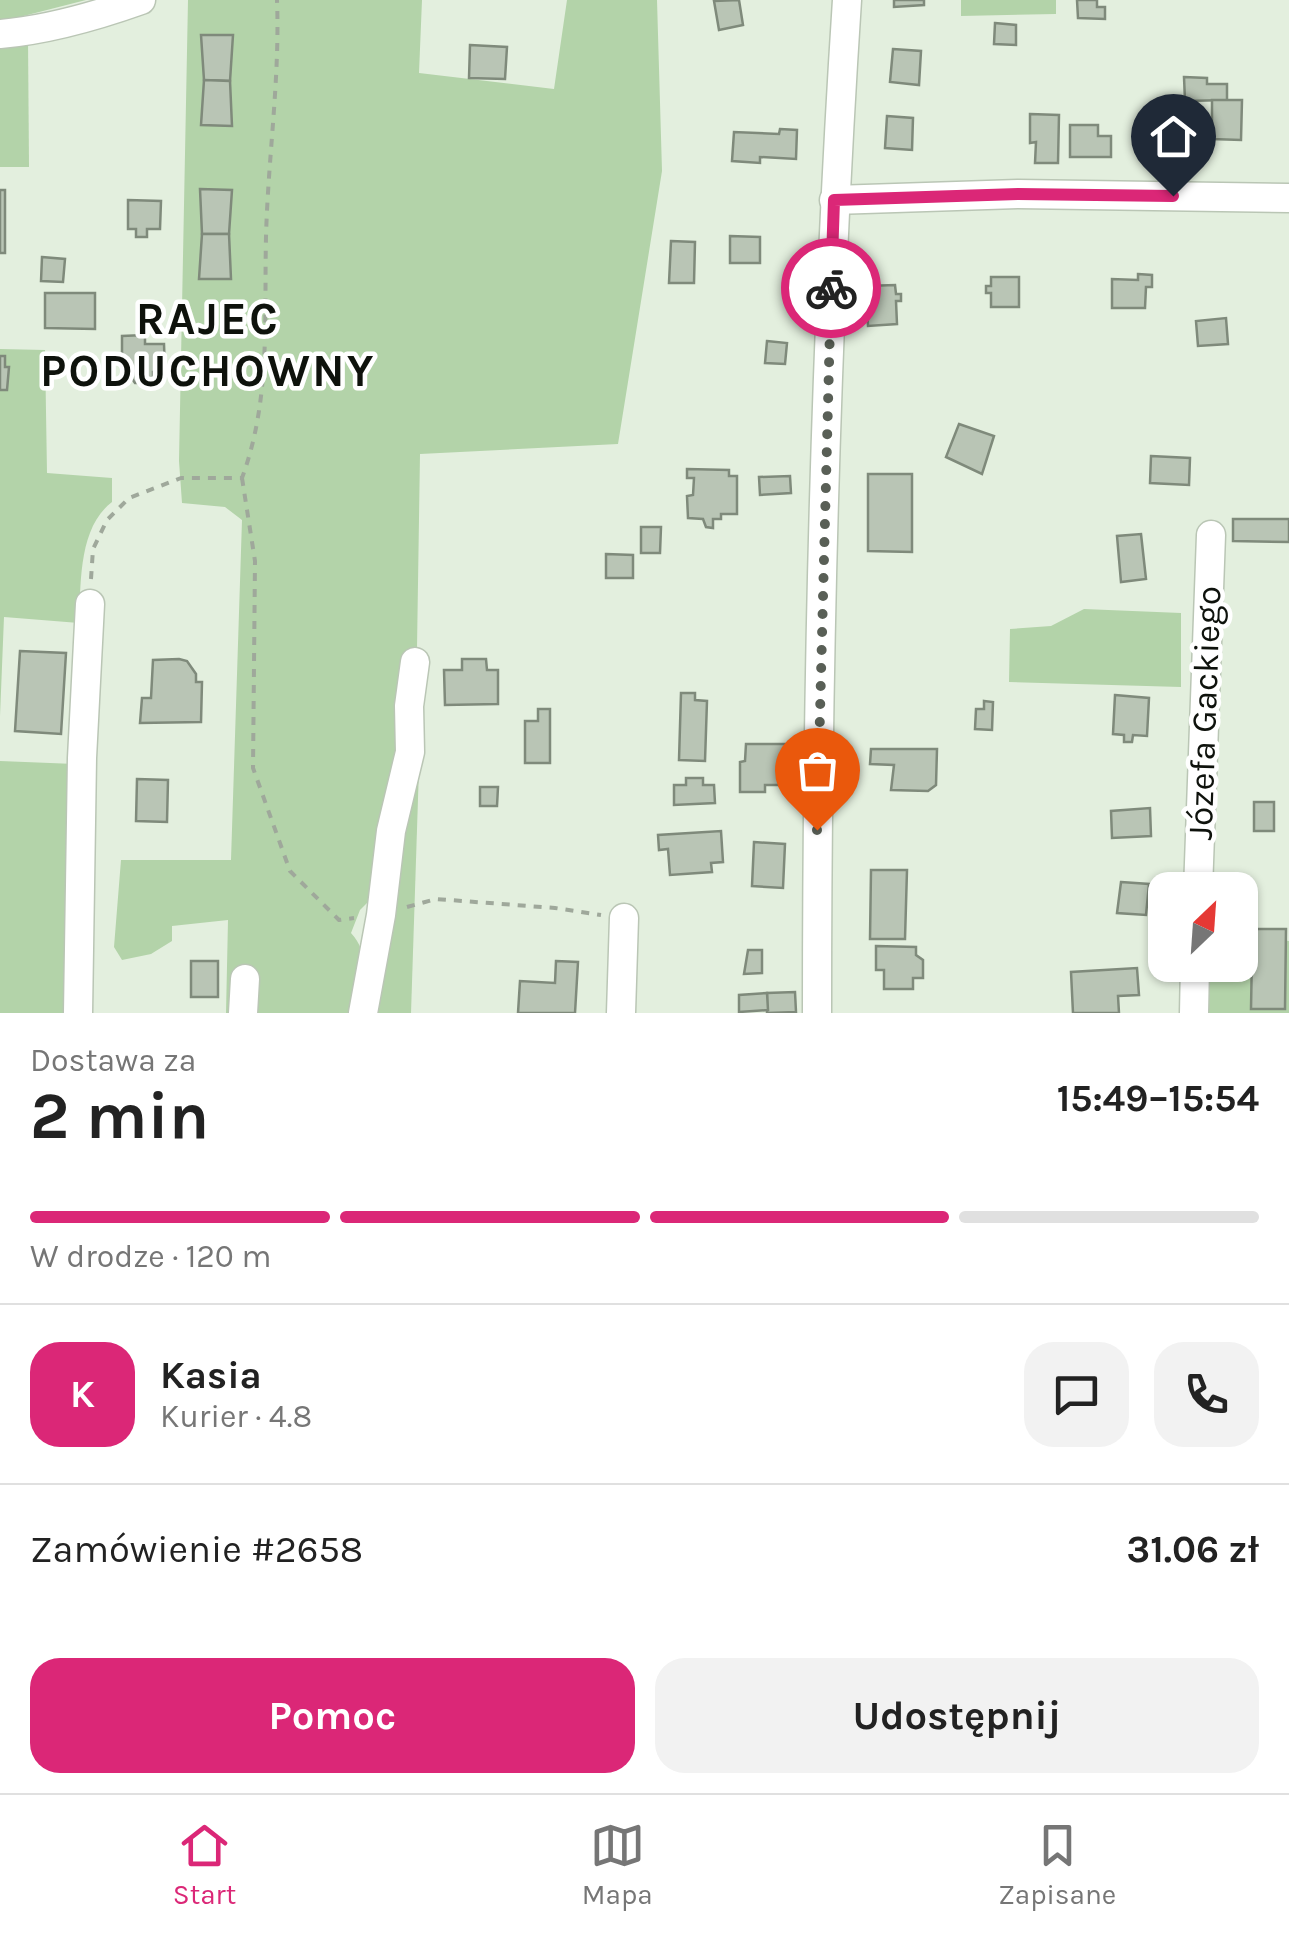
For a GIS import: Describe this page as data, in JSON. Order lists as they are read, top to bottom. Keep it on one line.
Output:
{"streets":{"street":["Józefa Gackiego"]},"districts":["RAJEC PODUCHOWNY"],"north":"top right","page":{"heading":["2 min","Dostawa za","15:49–15:54"],"panel":["Kasia","Kurier · 4.8","Zamówienie #2658","31.06 zł"],"bar":"W drodze · 120 m","round":"K","buttons":["Pomoc","Udostępnij"],"tabs":["Start","Mapa","Zapisane"]}}
